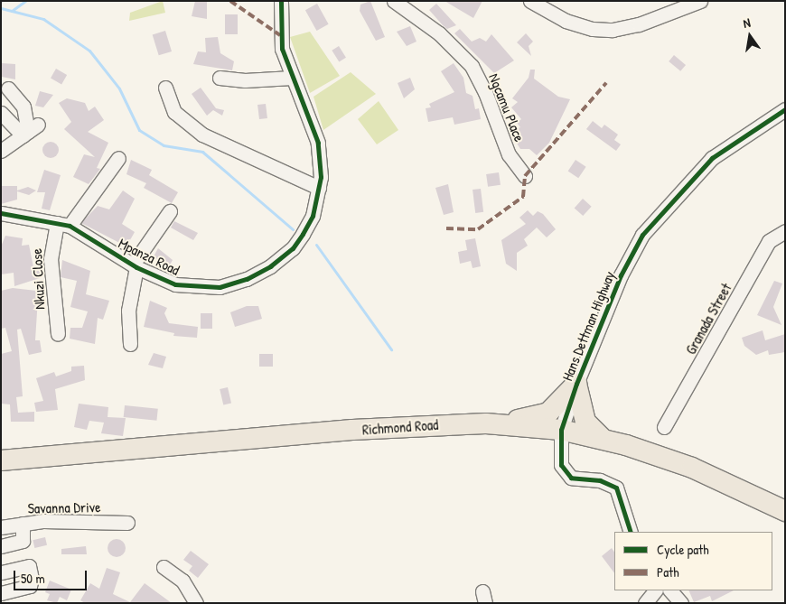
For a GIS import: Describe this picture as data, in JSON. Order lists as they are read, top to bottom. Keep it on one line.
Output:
{"streets":{"highway":["Richmond Road"],"street":["Ngcamu Place","Mpanza Road","Nkuzi Close","Granada Street","Hans Dettman Highway","Savanna Drive"]},"crossings":[["Mpanza Road","Nkuzi Close"],["Hans Dettman Highway","Richmond Road"]],"legend":["Cycle path","Path"],"scale_bar":"50 m","north":"top"}
